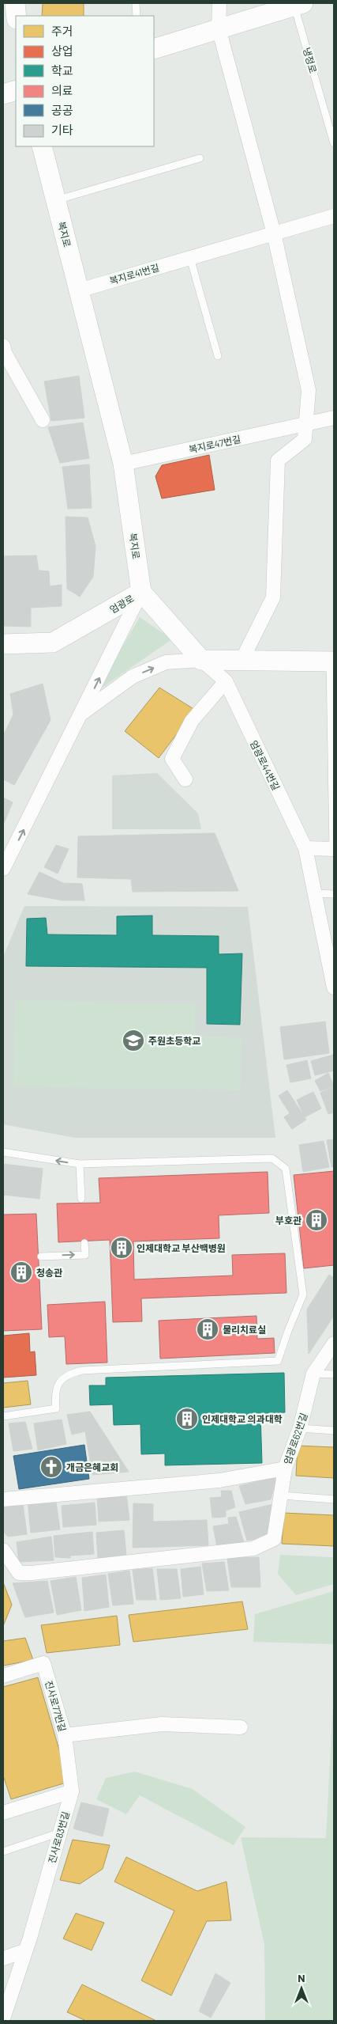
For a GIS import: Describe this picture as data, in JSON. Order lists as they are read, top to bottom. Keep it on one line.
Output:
{"streets":{"main road":["냉정로","복지로","엄광로"],"street":["복지로41번길","복지로47번길","엄광로44번길","엄광로62번길","진사로77번길","진사로83번길"]},"crossings":[["복지로","복지로41번길"],["복지로","복지로47번길"],["복지로","엄광로"],["엄광로","엄광로44번길"],["진사로77번길","진사로83번길"]],"places":{"school or university":["주원초등학교"],"building":["부호관","인제대학교 부산백병원","청송관","물리치료실","인제대학교 의과대학"],"church":["개금은혜교회"]},"legend":["주거","상업","학교","의료","공공","기타"],"north":"top"}
